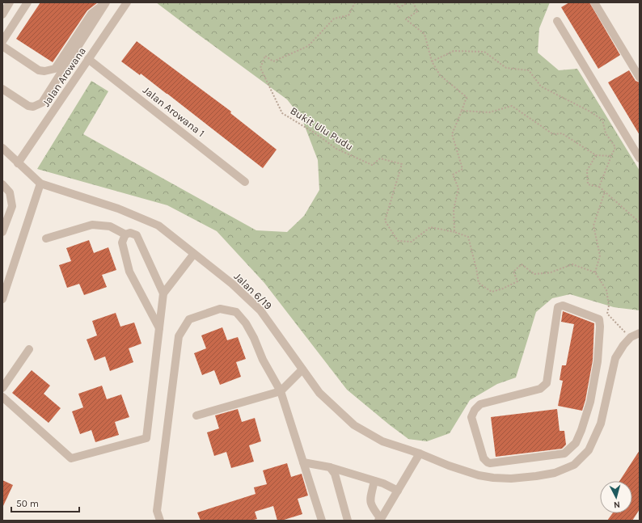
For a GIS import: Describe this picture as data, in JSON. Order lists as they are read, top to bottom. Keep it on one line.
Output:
{"streets":{"street":["Jalan Arowana","Jalan Arowana 1","Jalan 6/19"],"path":["Bukit Ulu Pudu"]},"crossings":[["Jalan Arowana","Jalan Arowana 1"]],"scale_bar":"50 m","north":"bottom"}
